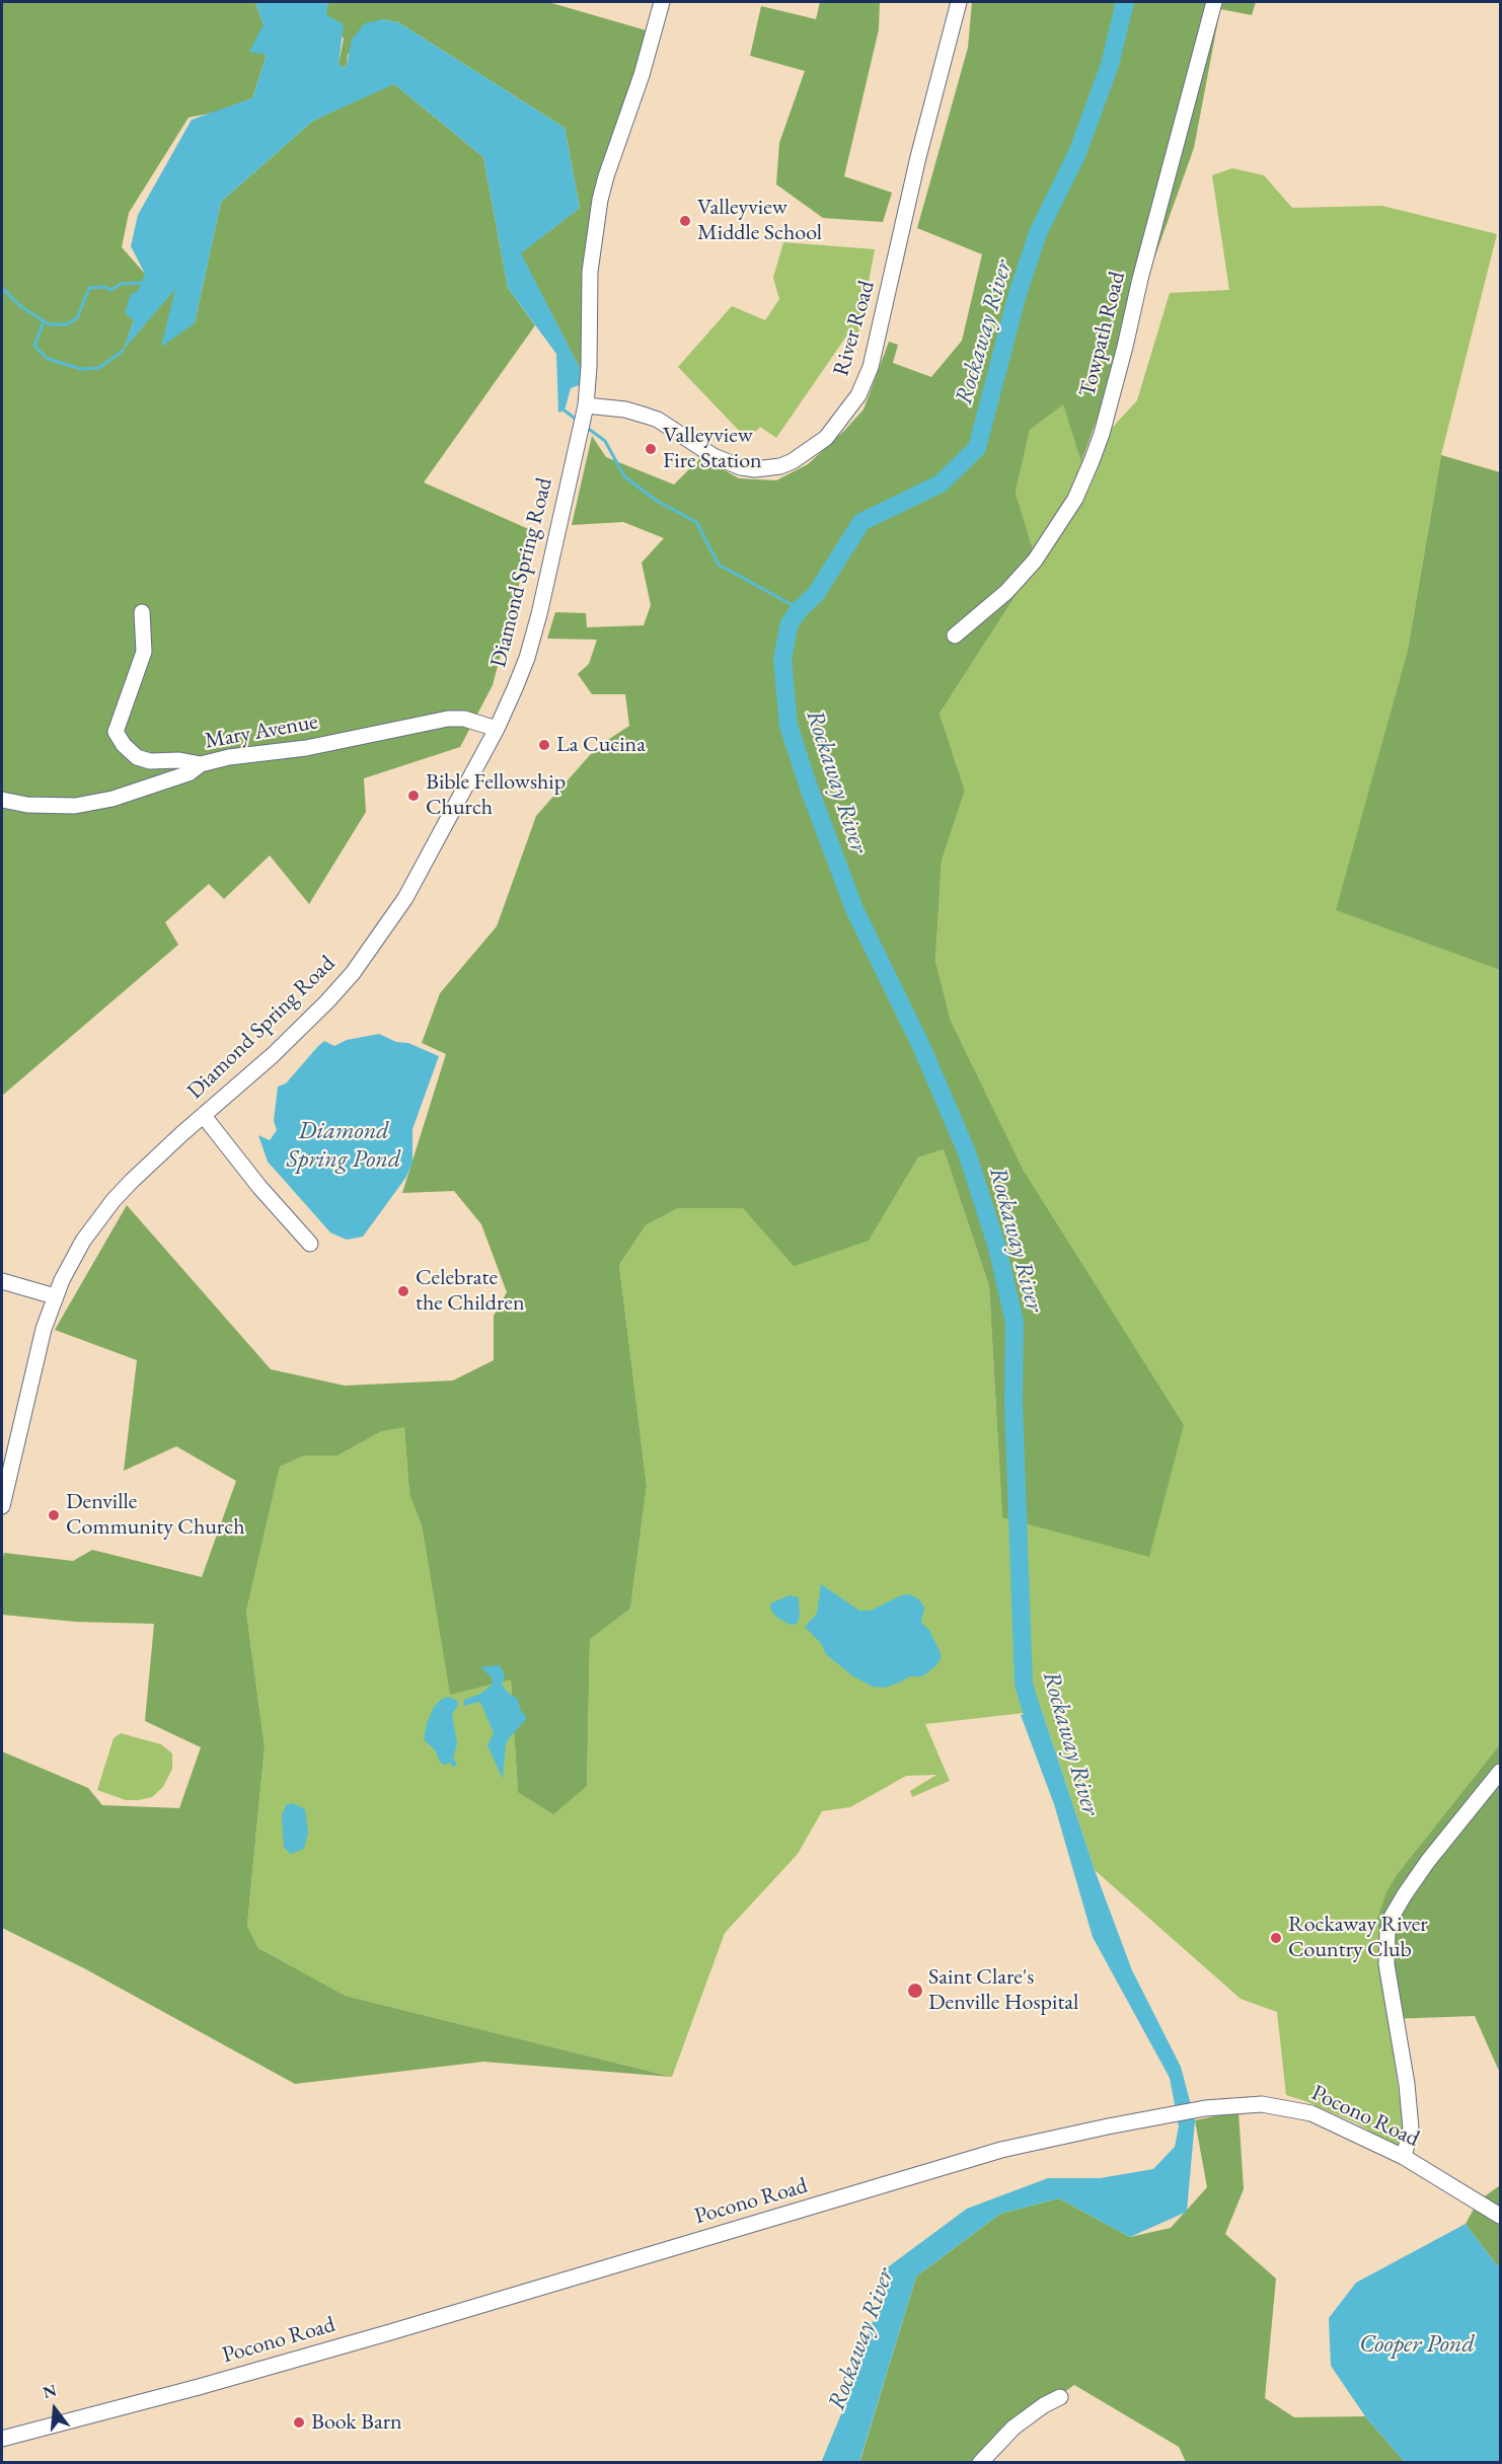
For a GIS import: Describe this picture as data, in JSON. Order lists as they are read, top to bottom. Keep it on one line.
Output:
{"streets":{"street":["River Road","Towpath Road","Diamond Spring Road","Mary Avenue","Pocono Road"]},"crossings":[["River Road","Diamond Spring Road"],["Diamond Spring Road","Mary Avenue"]],"water":["Rockaway River","Diamond Spring Pond","Cooper Pond"],"places":["Valleyview Middle School","Valleyview Fire Station","La Cucina","Bible Fellowship Church","Celebrate the Children","Denville Community Church","Rockaway River Country Club","Saint Clare's Denville Hospital","Book Barn"],"north":"top"}
